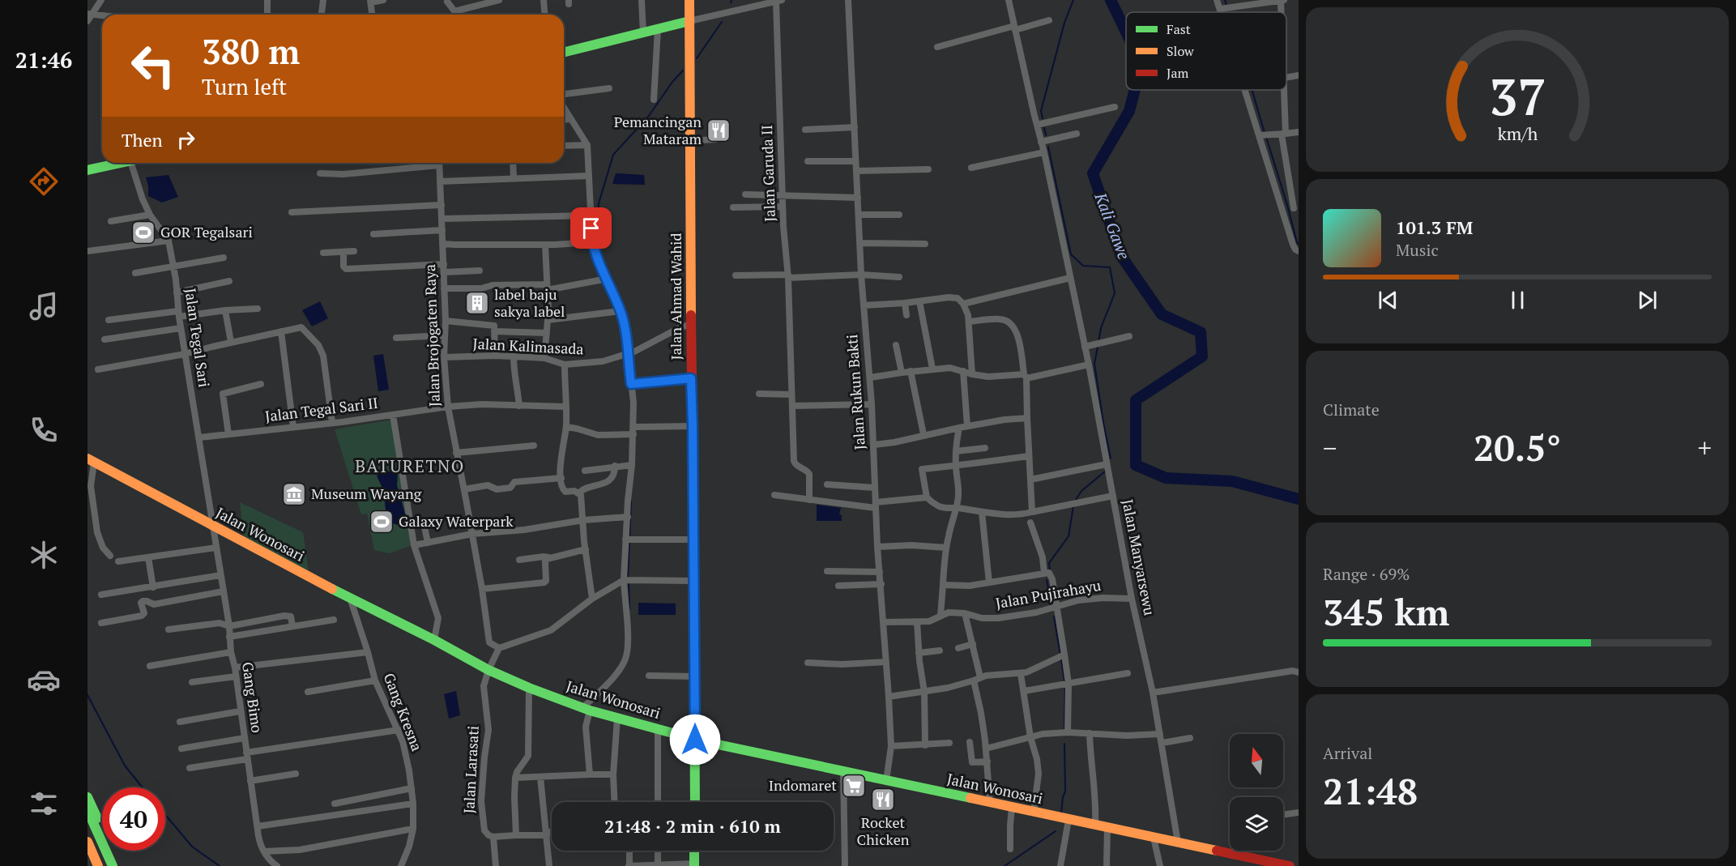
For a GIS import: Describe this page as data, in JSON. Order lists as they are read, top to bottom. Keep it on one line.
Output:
{"streets":{"main road":["Jalan Ahmad Wahid","Jalan Wonosari"],"street":["Jalan Garuda II","Jalan Brojogaten Raya","Jalan Tegal Sari","Jalan Kalimasada","Jalan Rukun Bakti","Jalan Tegal Sari II","Jalan Manyarsewu","Jalan Pujirahayu","Gang Bimo","Gang Kresna","Jalan Larasati"]},"crossings":[["Jalan Ahmad Wahid","Jalan Kalimasada"],["Jalan Ahmad Wahid","Jalan Wonosari"],["Jalan Brojogaten Raya","Jalan Kalimasada"],["Jalan Brojogaten Raya","Jalan Tegal Sari II"],["Jalan Brojogaten Raya","Jalan Larasati"],["Jalan Tegal Sari","Jalan Tegal Sari II"],["Jalan Tegal Sari","Jalan Wonosari"],["Jalan Tegal Sari","Gang Bimo"],["Jalan Rukun Bakti","Jalan Wonosari"],["Jalan Rukun Bakti","Jalan Pujirahayu"],["Jalan Wonosari","Jalan Manyarsewu"],["Jalan Wonosari","Gang Bimo"],["Jalan Wonosari","Gang Kresna"],["Jalan Wonosari","Jalan Larasati"],["Jalan Manyarsewu","Jalan Pujirahayu"]],"districts":["BATURETNO"],"water":["Kali Gawe"],"places":{"restaurant":["Pemancingan Mataram","Rocket Chicken"],"sports":["GOR Tegalsari","Galaxy Waterpark"],"building":["label baju sakya label"],"museum":["Museum Wayang"],"supermarket":["Indomaret"]},"legend":["Fast","Slow","Jam"],"north":"top","page":{"tabs":"21:46","turn":["380 m","Turn left"],"then":"Then","song":["101.3 FM","Music"],"tile":["Climate",["Range · 69%","345 km"],["Arrival","21:48"]],"heat":["−","20.5°","+"],"limit":"40","trip":"21:48 · 2 min · 610 m","gauge":["37","km/h"]}}
